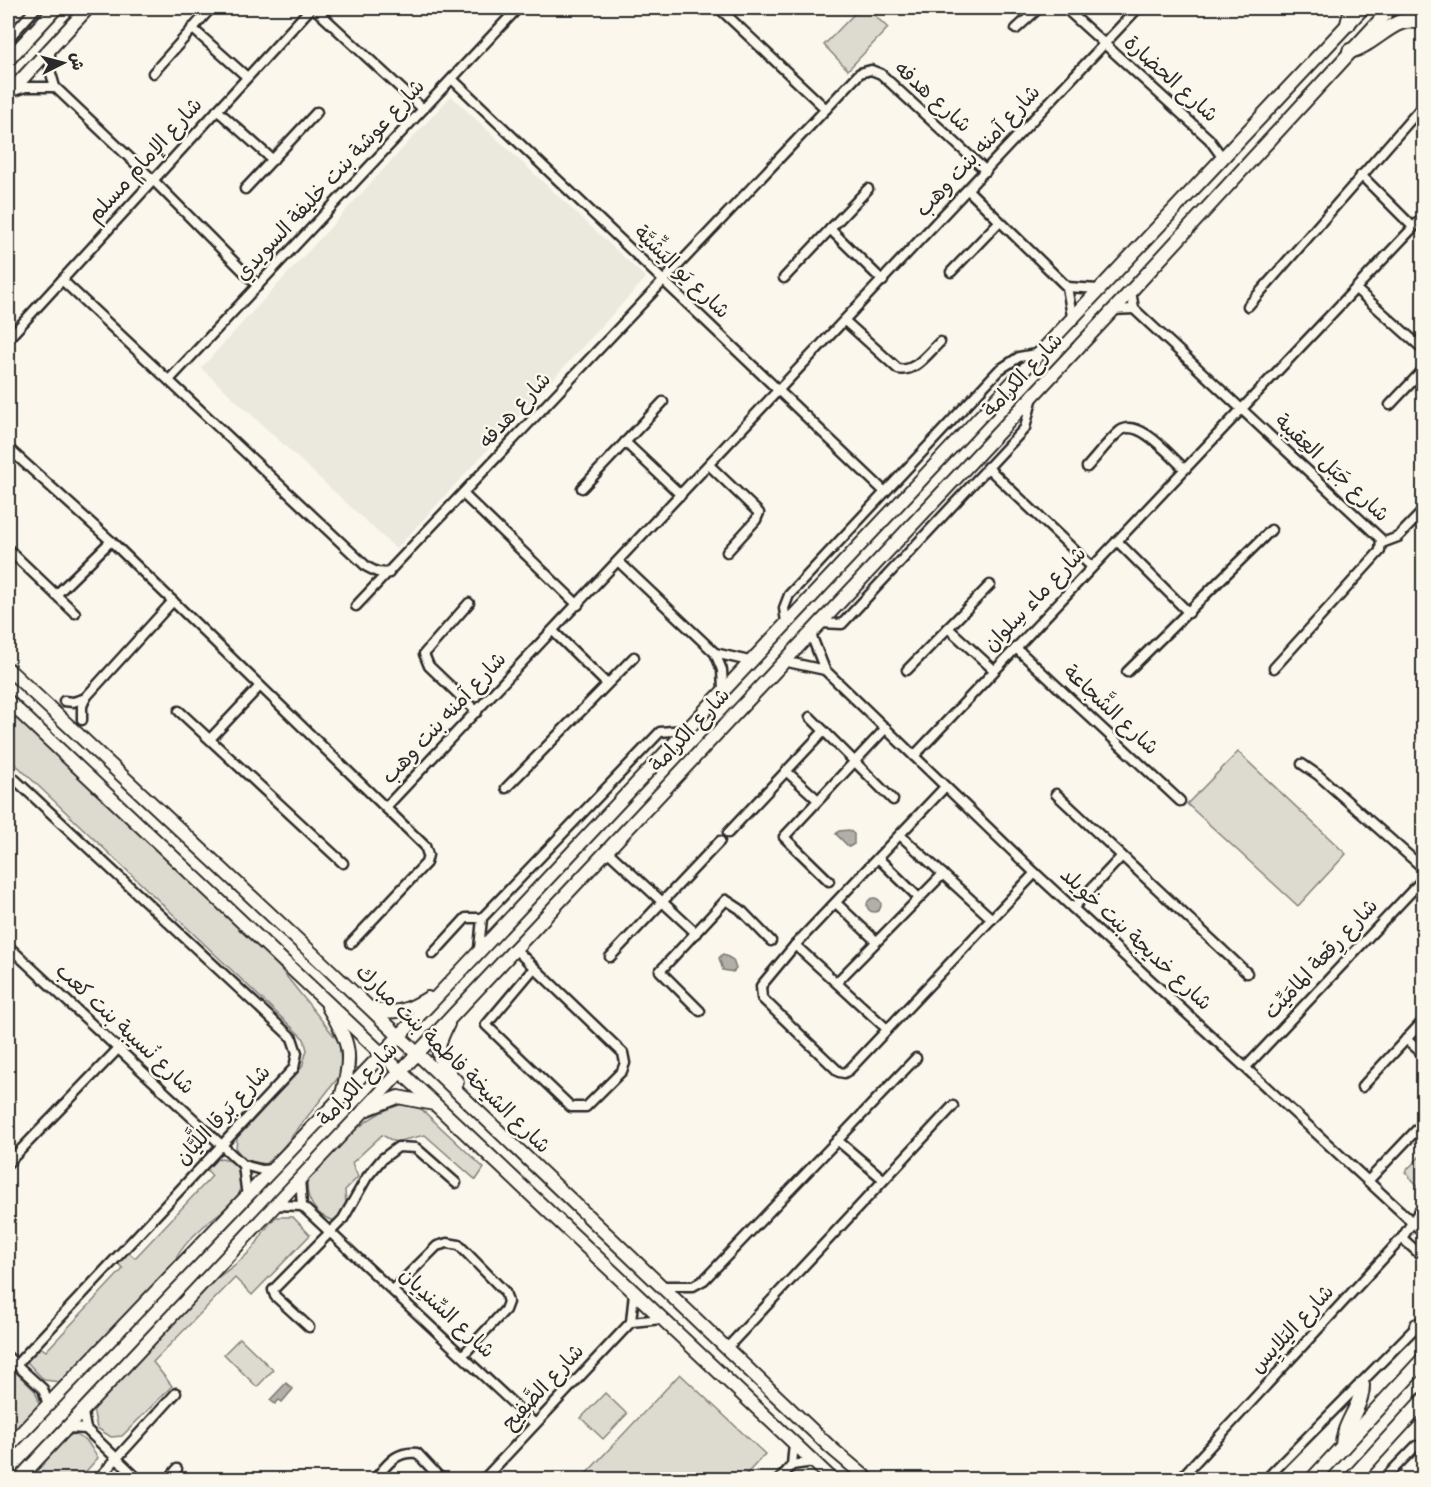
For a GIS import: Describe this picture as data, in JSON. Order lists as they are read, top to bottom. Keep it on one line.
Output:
{"streets":{"main road":["شارع الكرامة","شارع الشيخة فاطمة بنت مبارك"],"street":["شارع الحضارة","شارع هدفه","شارع آمنه بنت وهب","شارع الإمام مسلم","شارع عوشة بنت خليفة السويدي","شارع يَو اليَشِّيَّة","شارع جَبَل العِقيبة","شارع ماء سِلوان","شارع الشَّجاعة","شارع خديجة بنت خويلد","شارع رِقعة المامَيِّت","شارع نُسيبة بنت كعب","شارع بَرقا اللَّيَّان","شارع السِّندِيان","شارع اليَلايِس","شارع الصَّفِيح"]},"crossings":[["شارع الحضارة","شارع آمنه بنت وهب"],["شارع الحضارة","شارع الكرامة"],["شارع هدفه","شارع آمنه بنت وهب"],["شارع هدفه","شارع يَو اليَشِّيَّة"],["شارع آمنه بنت وهب","شارع يَو اليَشِّيَّة"],["شارع عوشة بنت خليفة السويدي","شارع يَو اليَشِّيَّة"],["شارع الكرامة","شارع خديجة بنت خويلد"],["شارع الكرامة","شارع الشيخة فاطمة بنت مبارك"],["شارع جَبَل العِقيبة","شارع ماء سِلوان"],["شارع ماء سِلوان","شارع الشَّجاعة"],["شارع ماء سِلوان","شارع خديجة بنت خويلد"],["شارع خديجة بنت خويلد","شارع رِقعة المامَيِّت"],["شارع خديجة بنت خويلد","شارع اليَلايِس"],["شارع نُسيبة بنت كعب","شارع بَرقا اللَّيَّان"],["شارع السِّندِيان","شارع الصَّفِيح"]],"north":"right"}
